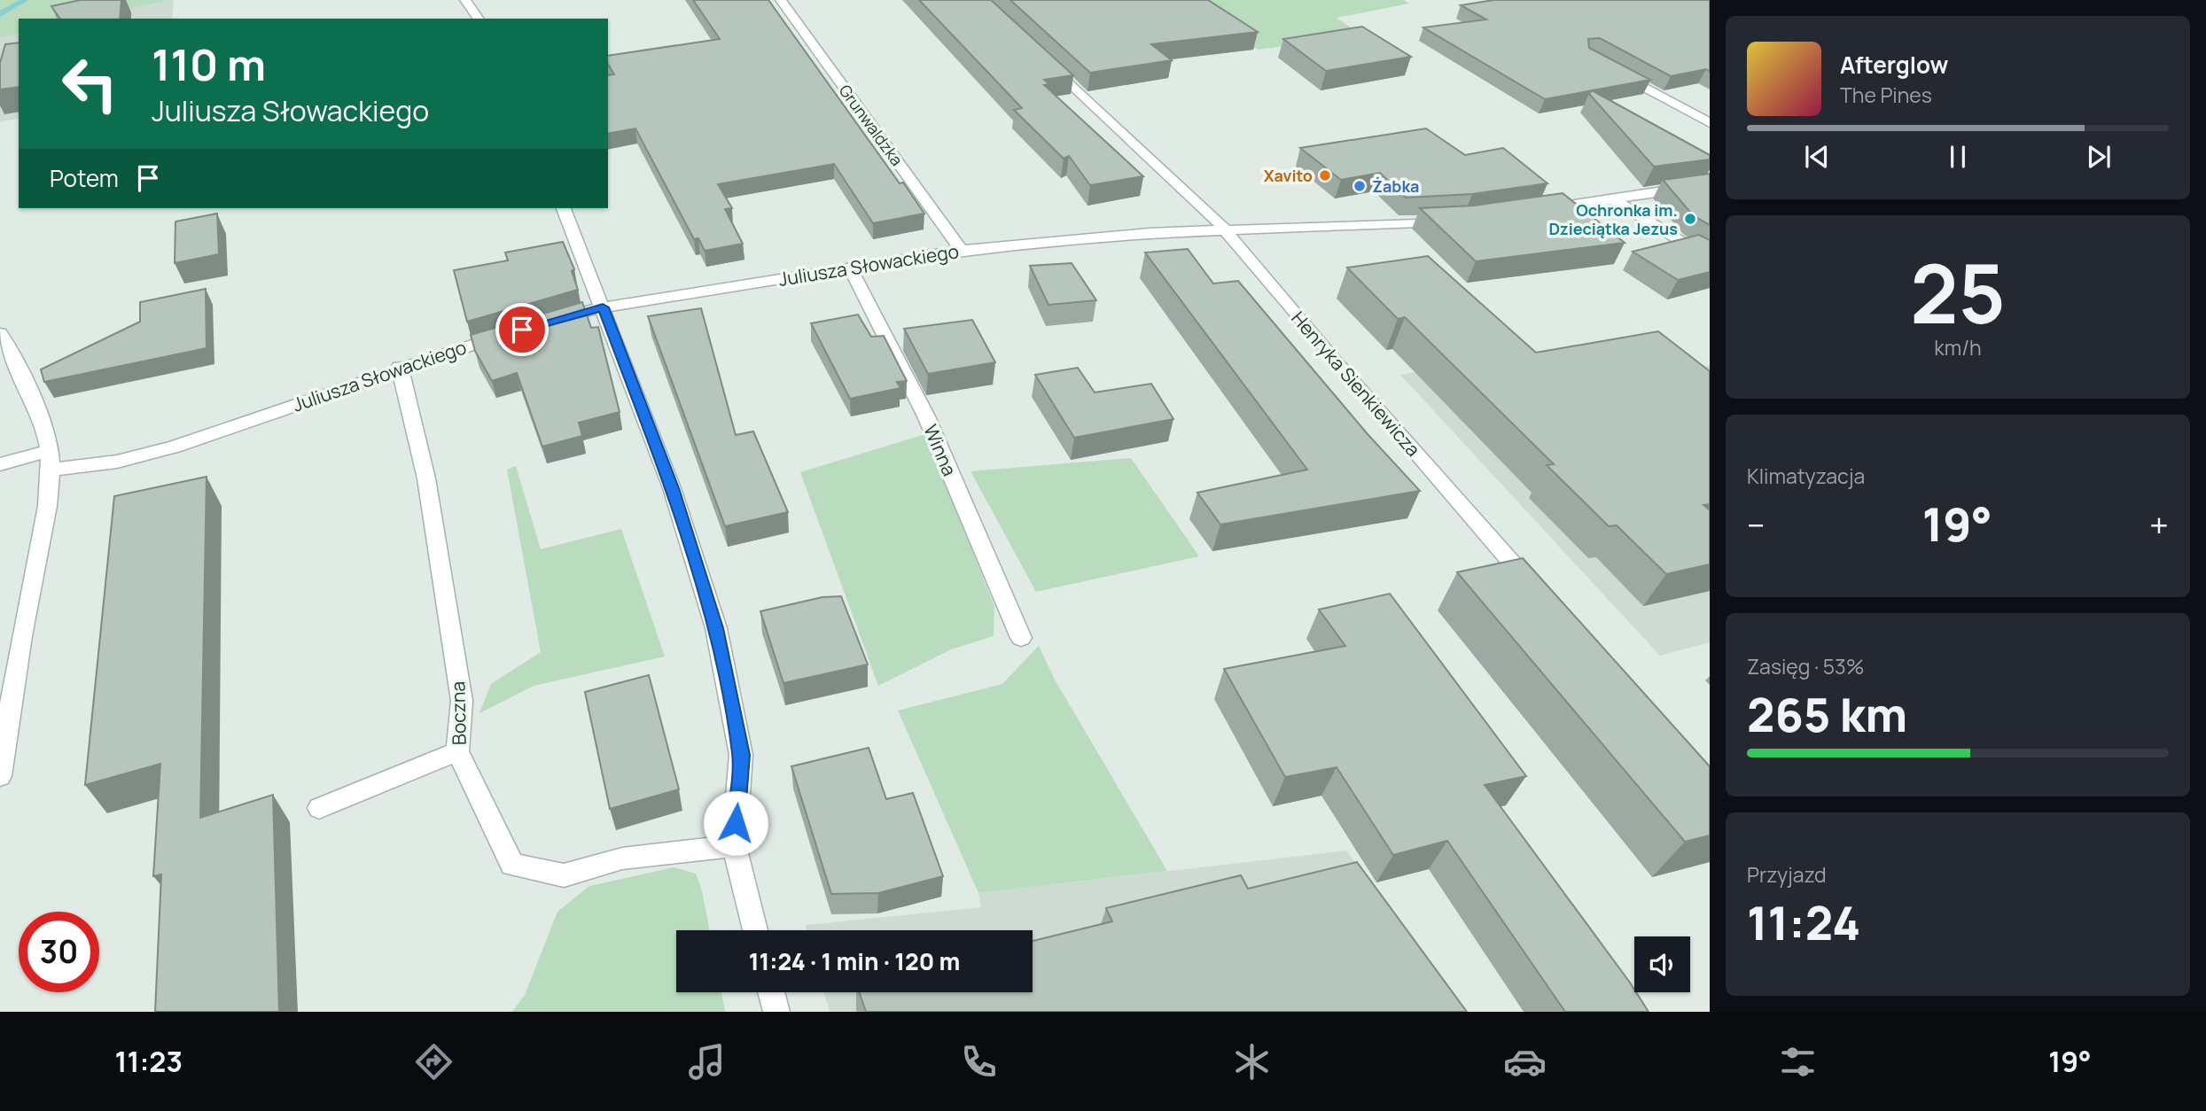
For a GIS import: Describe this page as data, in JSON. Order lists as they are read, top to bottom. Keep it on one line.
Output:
{"streets":{"street":["Grunwaldzka","Juliusza Słowackiego","Henryka Sienkiewicza","Winna","Boczna"]},"crossings":[["Grunwaldzka","Juliusza Słowackiego"],["Juliusza Słowackiego","Henryka Sienkiewicza"],["Juliusza Słowackiego","Winna"],["Juliusza Słowackiego","Boczna"]],"places":["Xavito","Żabka","Ochronka im. Dzieciątka Jezus"],"page":{"turn":["110 m","Juliusza Słowackiego"],"song":["Afterglow","The Pines"],"then":"Potem","tile":[["25","km/h"],"Klimatyzacja",["Zasięg · 53%","265 km"],["Przyjazd","11:24"]],"heat":["−","19°","+"],"limit":"30","trip":"11:24 · 1 min · 120 m","tabs":["11:23","19°"]}}
